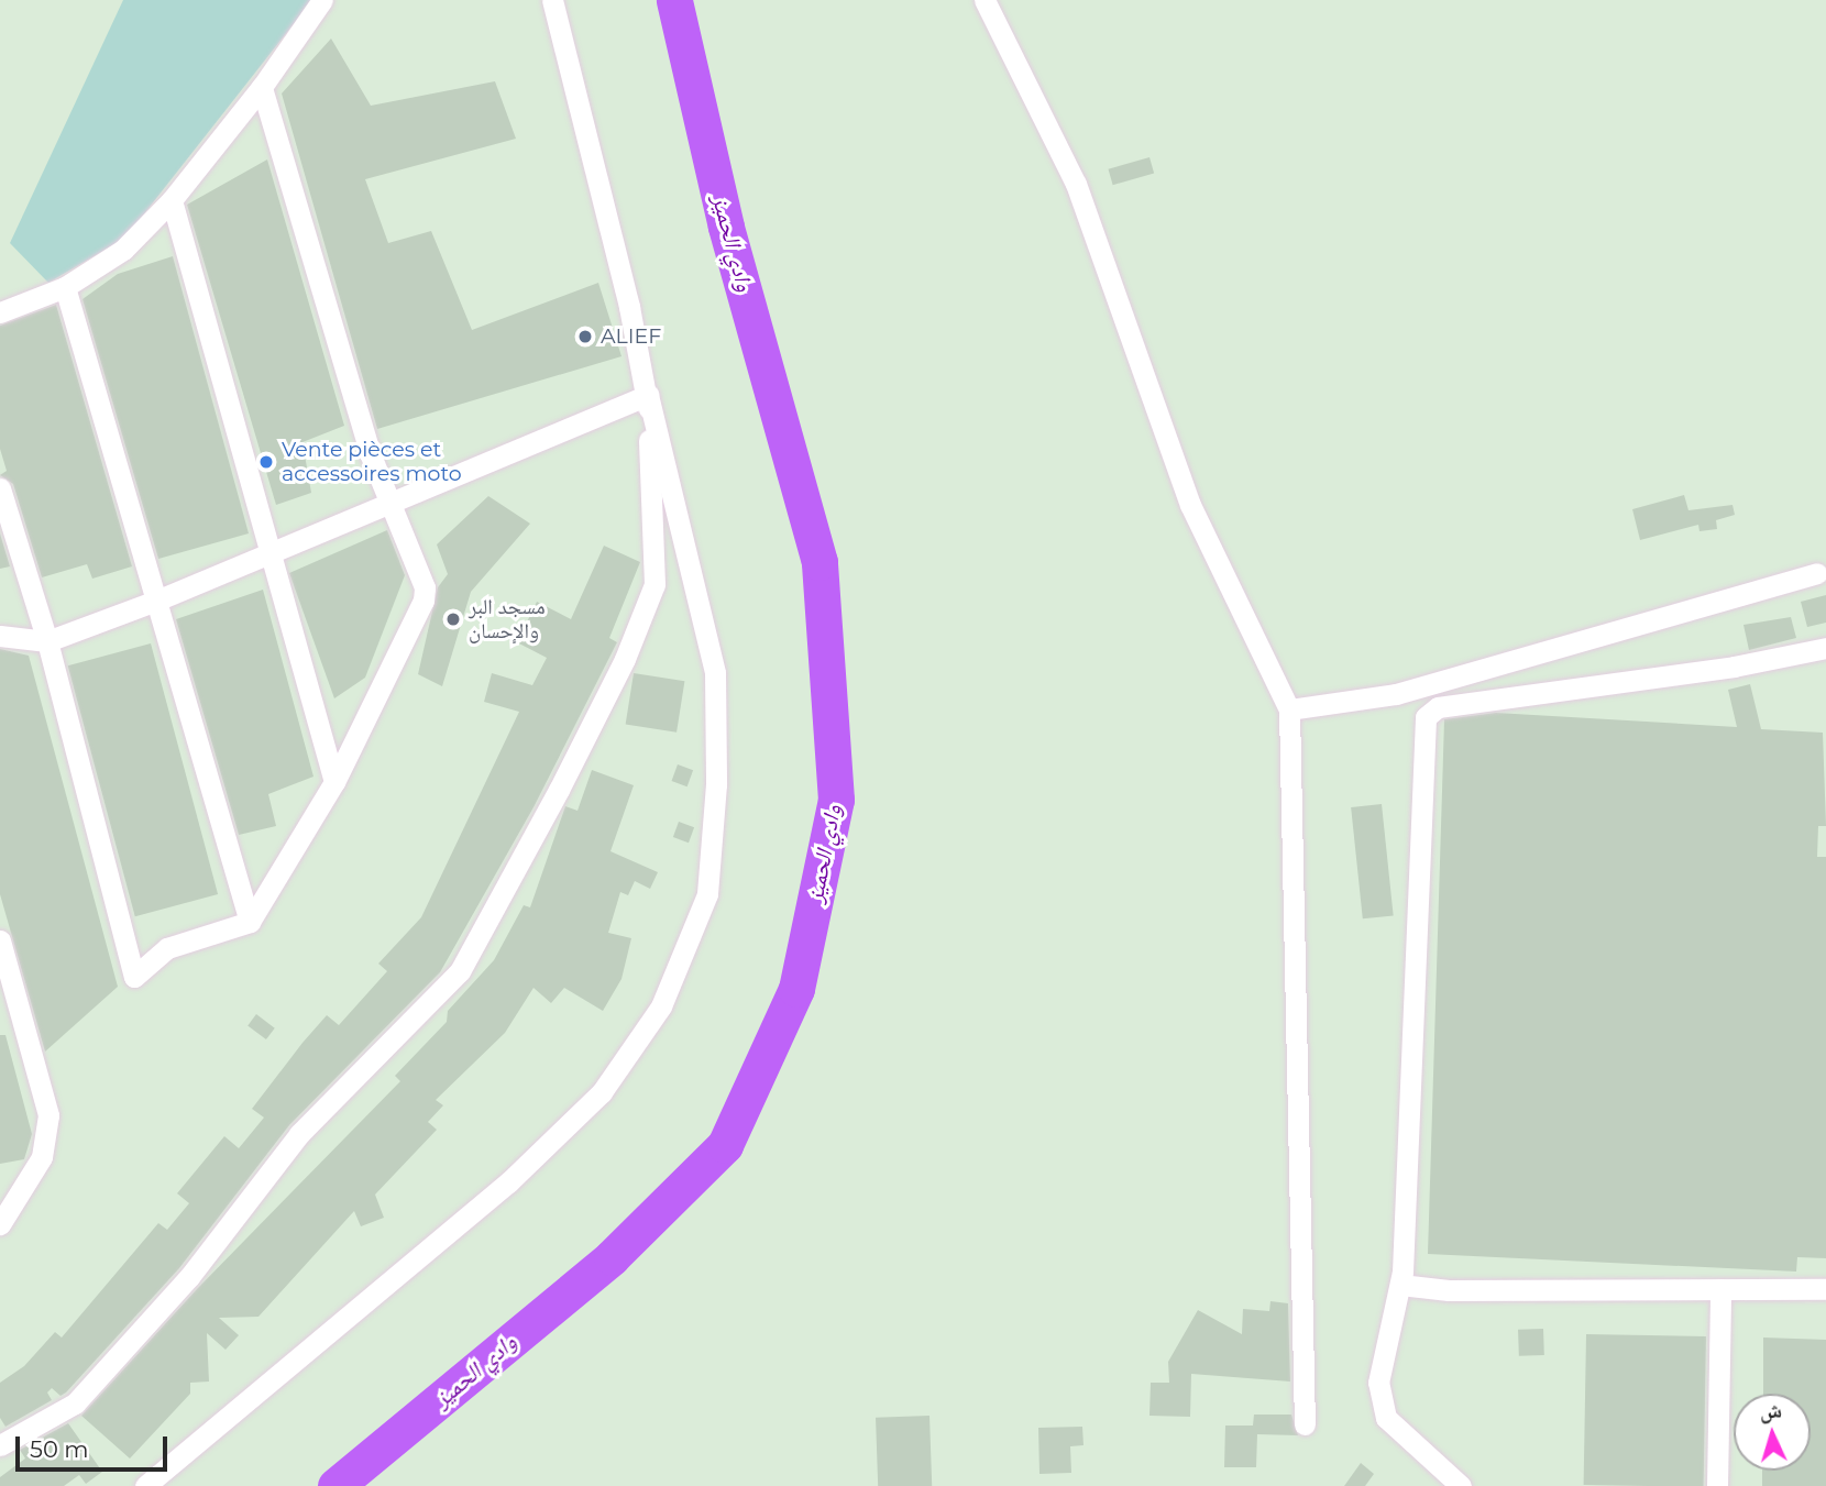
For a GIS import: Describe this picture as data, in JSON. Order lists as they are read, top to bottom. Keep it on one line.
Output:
{"water":["وادي الحميز"],"places":["ALIEF","Vente pièces et accessoires moto","مسجد البر والإحسان"],"scale_bar":"50 m","north":"top"}
